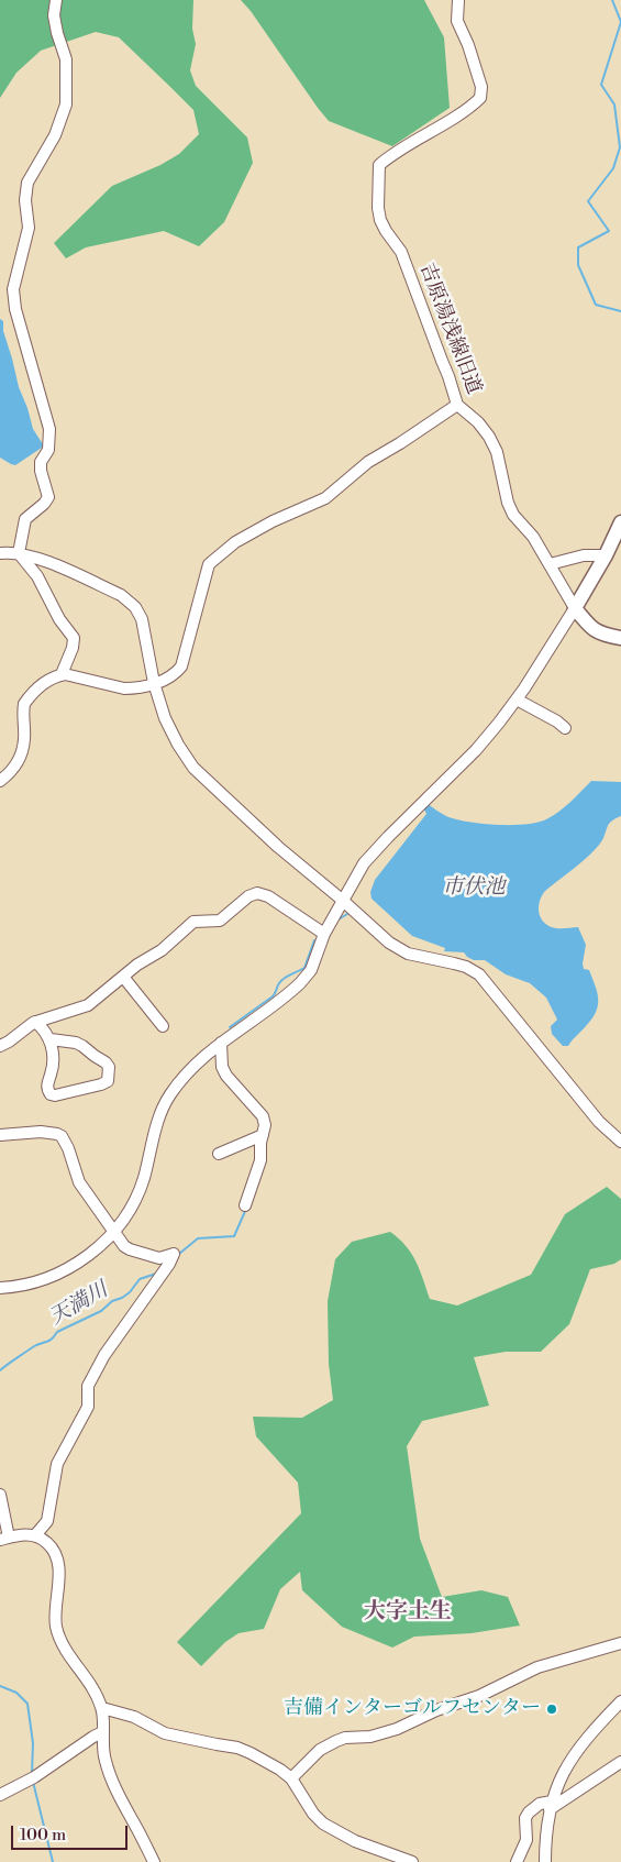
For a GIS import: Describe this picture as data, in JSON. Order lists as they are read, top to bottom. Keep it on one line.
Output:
{"streets":{"street":["吉原湯浅線旧道"]},"districts":["大字土生"],"water":["市伏池","天満川"],"places":["吉備インターゴルフセンター"],"scale_bar":"100 m"}
